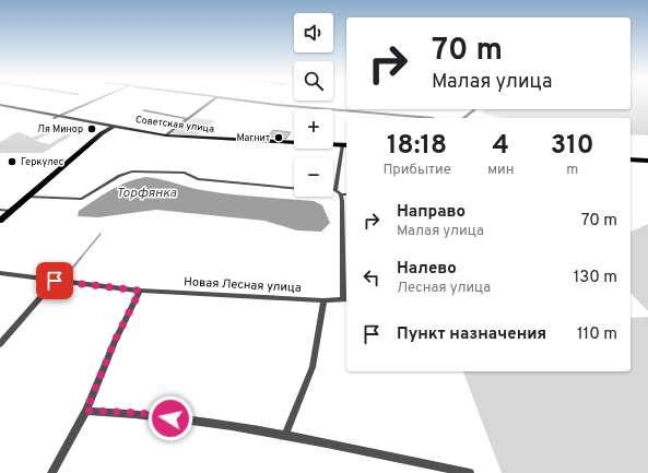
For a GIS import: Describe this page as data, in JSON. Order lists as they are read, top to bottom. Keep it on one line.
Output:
{"streets":{"main road":["Советская улица"],"street":["Новая Лесная улица"]},"crossings":[["Советская улица","Новая Лесная улица"]],"water":["Торфянка"],"places":["Ля Минор","Магнит","Геркулес"],"page":{"map_buttons":["+","−"],"turn":["70 m","Малая улица"],"eta":["18:18","Прибытие","4","мин","310","m"],"list":[{"name":"Направо","note":"Малая улица","value":"70 m"},{"name":"Налево","note":"Лесная улица","value":"130 m"},{"name":"Пункт назначения","value":"110 m"}]}}
